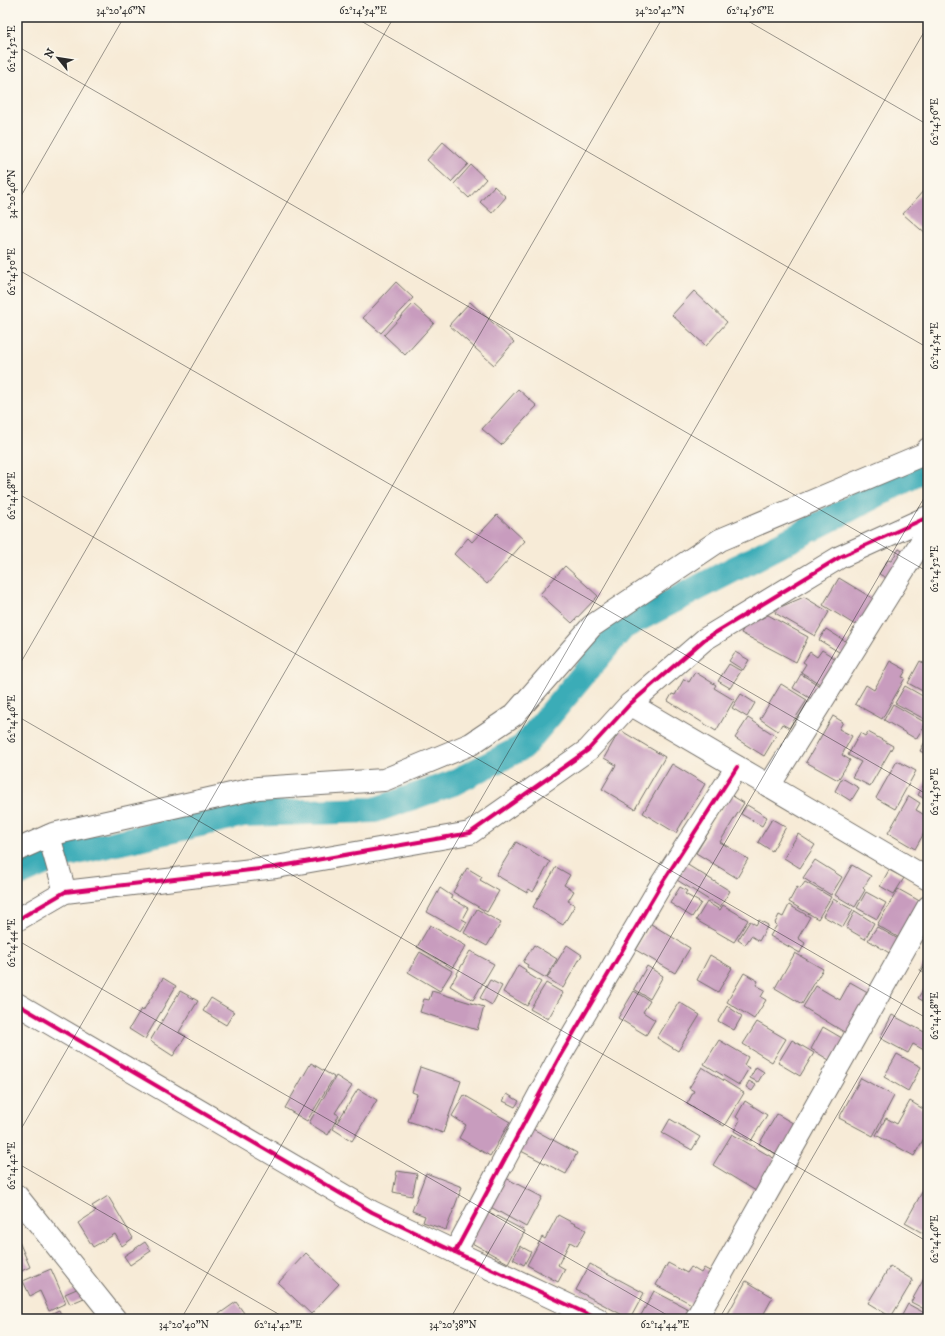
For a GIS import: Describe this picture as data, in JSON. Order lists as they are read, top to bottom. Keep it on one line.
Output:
{"north":"top left","coordinates":["34°20'46\"N","62°14'54\"E","34°20'42\"N","62°14'56\"E","62°14'52\"E","62°14'50\"E","62°14'48\"E","62°14'46\"E","62°14'44\"E","62°14'42\"E","34°20'40\"N","34°20'38\"N"]}
